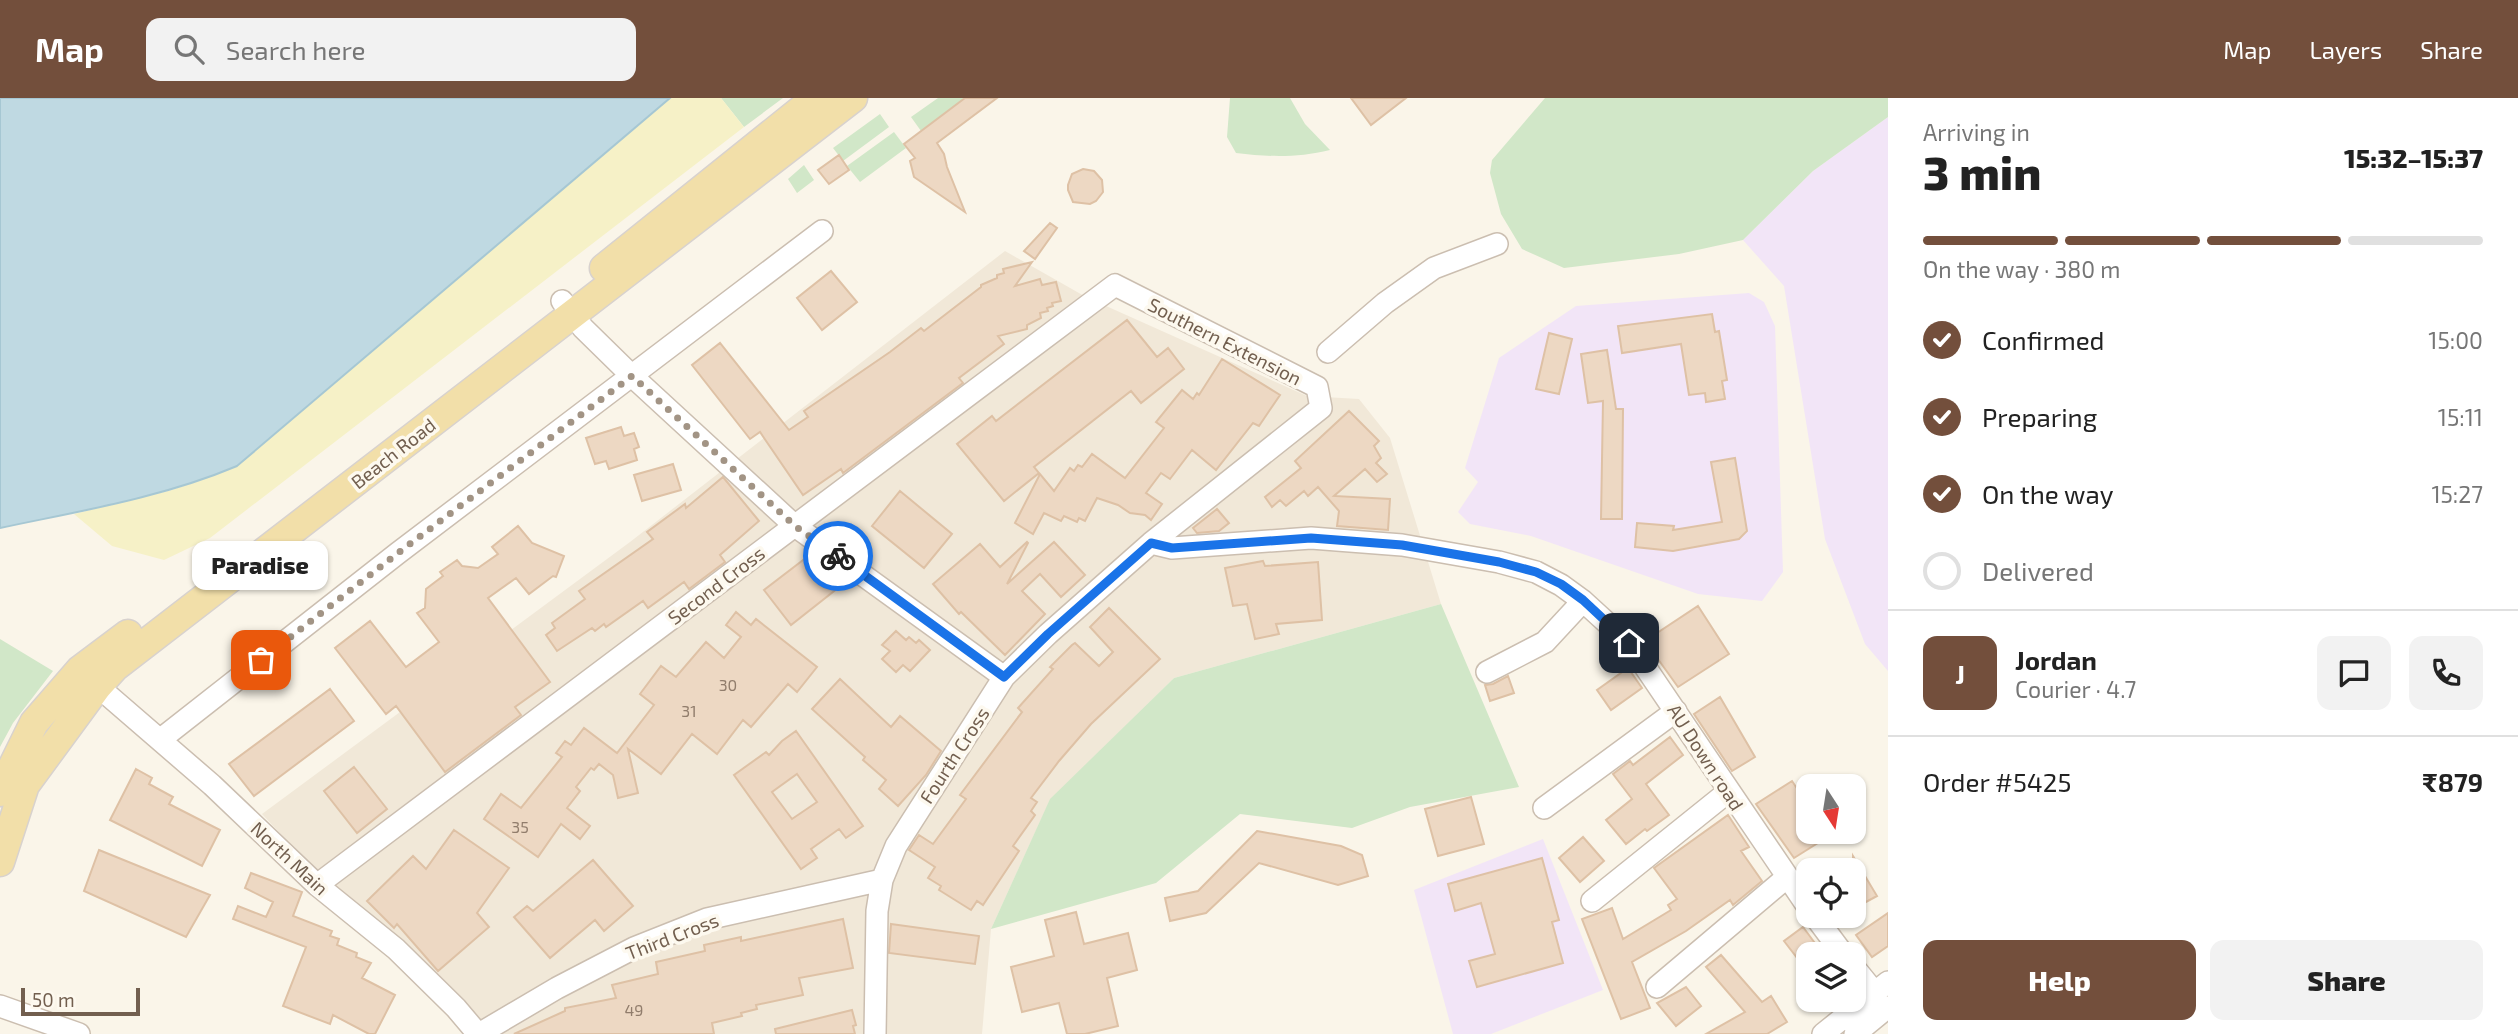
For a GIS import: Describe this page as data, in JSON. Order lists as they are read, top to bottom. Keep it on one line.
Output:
{"streets":{"main road":["Beach Road"],"street":["Southern Extension","Second Cross","Fourth Cross","AU Down road","North Main","Third Cross"]},"crossings":[["Southern Extension","Second Cross"],["Southern Extension","Fourth Cross"],["Beach Road","North Main"],["Second Cross","North Main"],["Fourth Cross","AU Down road"],["Fourth Cross","Third Cross"],["North Main","Third Cross"]],"places":["Paradise"],"house_numbers":["30","31","35","49"],"scale_bar":"50 m","north":"bottom","page":{"header":"Map","search":"Search here","nav":["Map","Layers","Share"],"heading":["3 min","Arriving in","15:32–15:37"],"panel":["Jordan","Courier · 4.7","Order #5425","₹879"],"bar":"On the way · 380 m","list":[["Confirmed","15:00"],["Preparing","15:11"],["On the way","15:27"],"Delivered"],"bubble":"Paradise","round":"J","buttons":["Help","Share"],"scale":"50 m"}}
